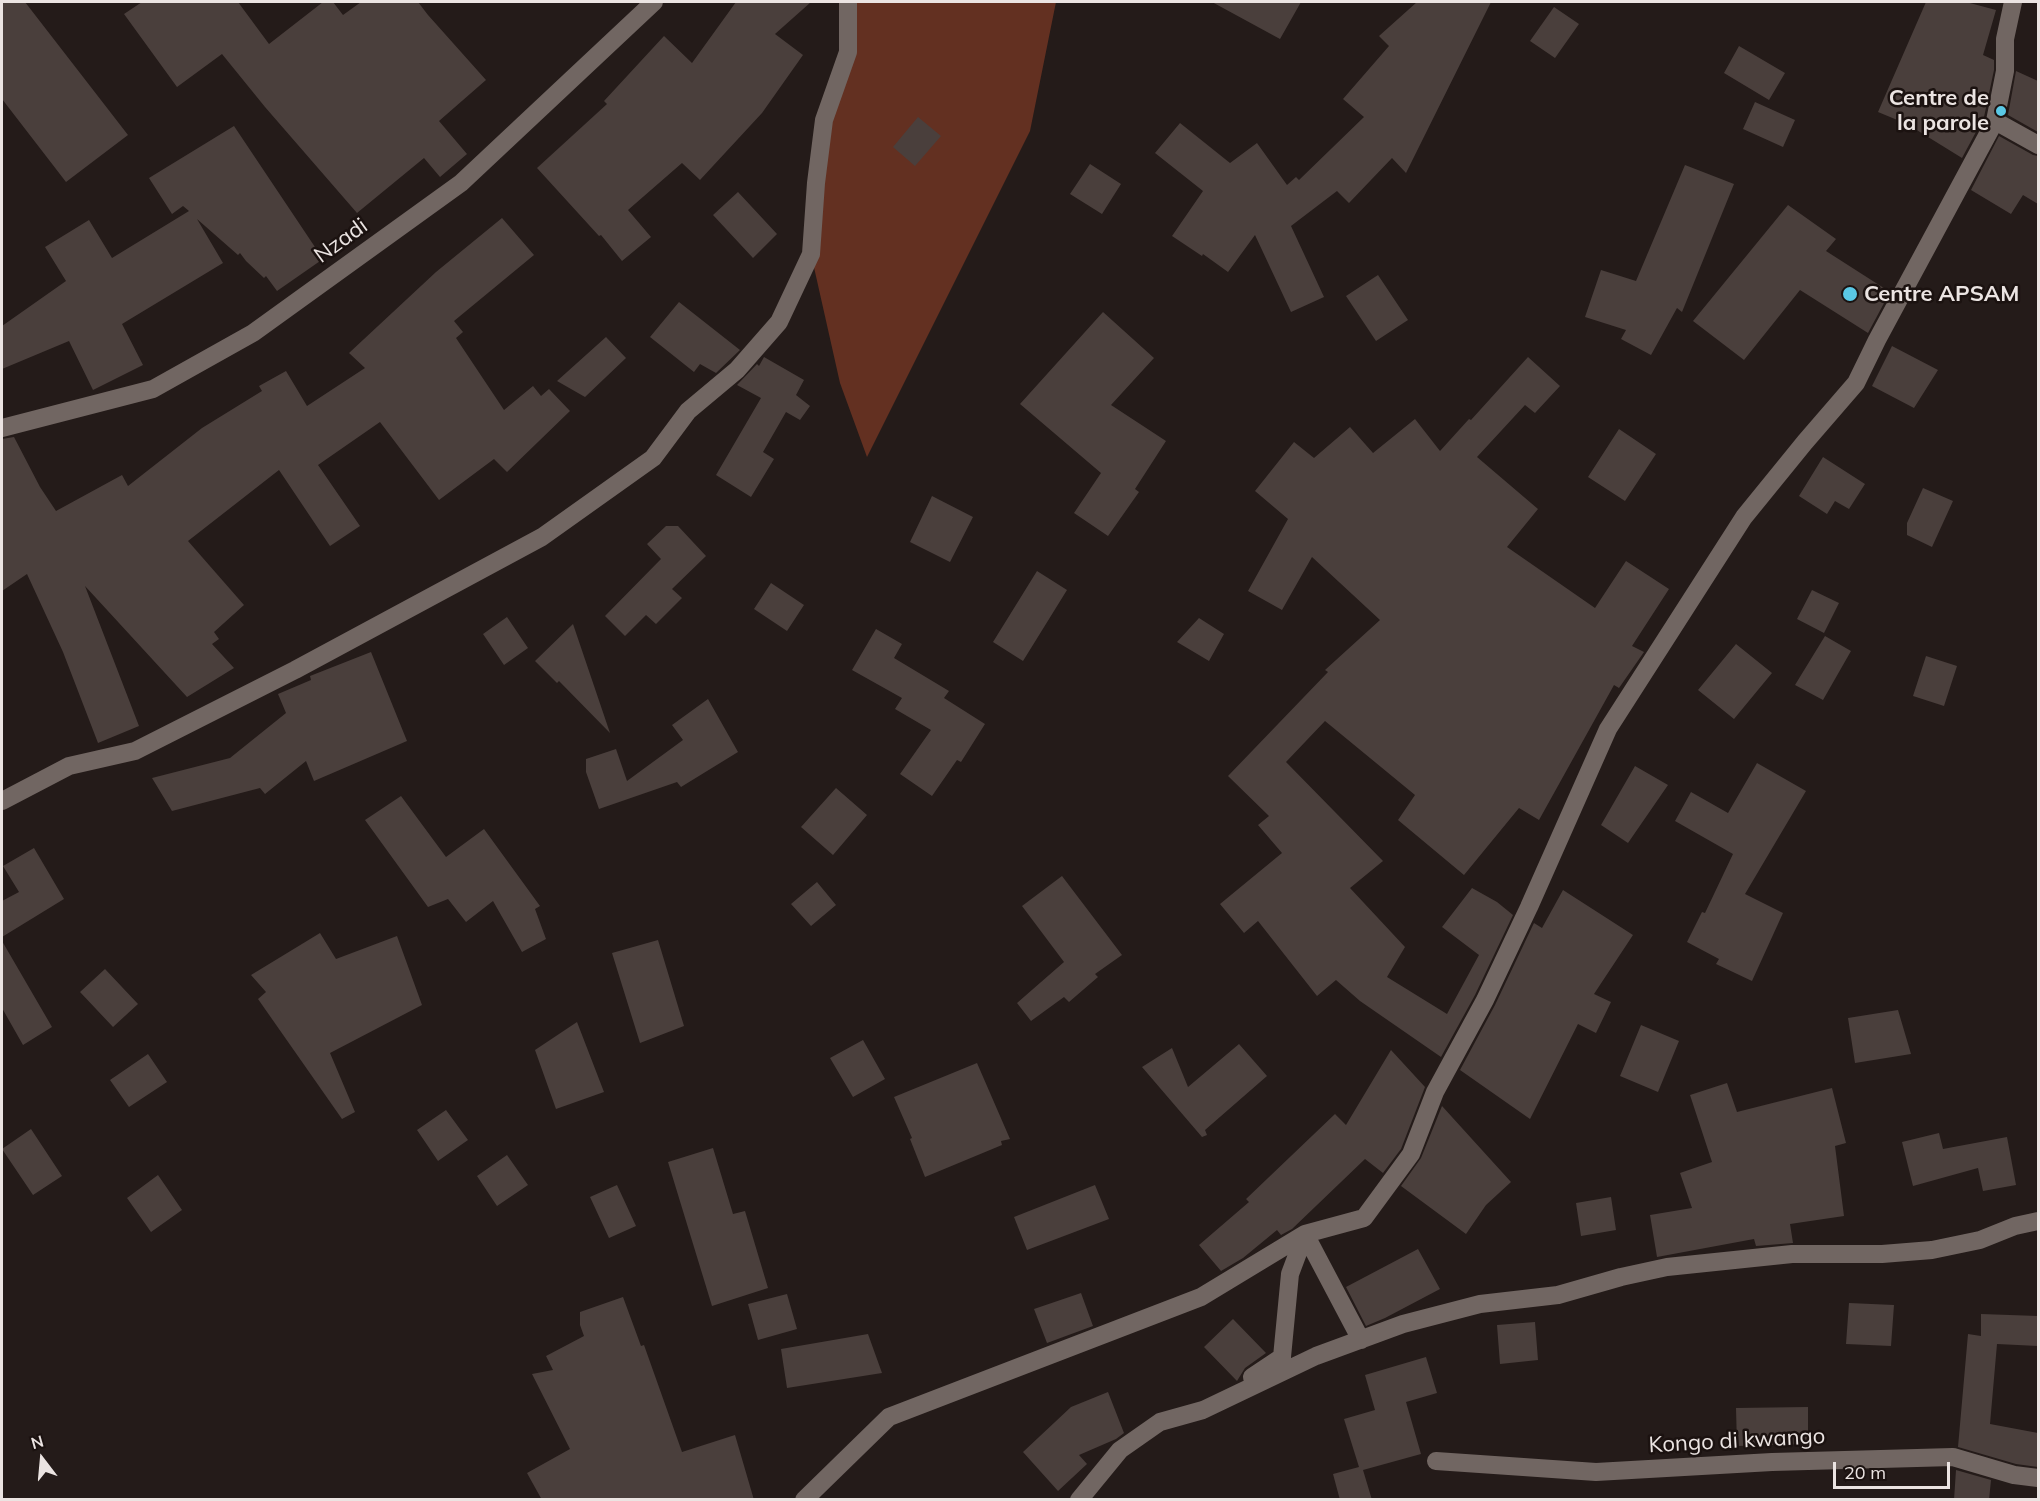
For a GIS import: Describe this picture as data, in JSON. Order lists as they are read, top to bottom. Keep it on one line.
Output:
{"streets":{"street":["Nzadi","Kongo di kwango"]},"places":["Centre de la parole","Centre APSAM"],"scale_bar":"20 m","north":"top"}
